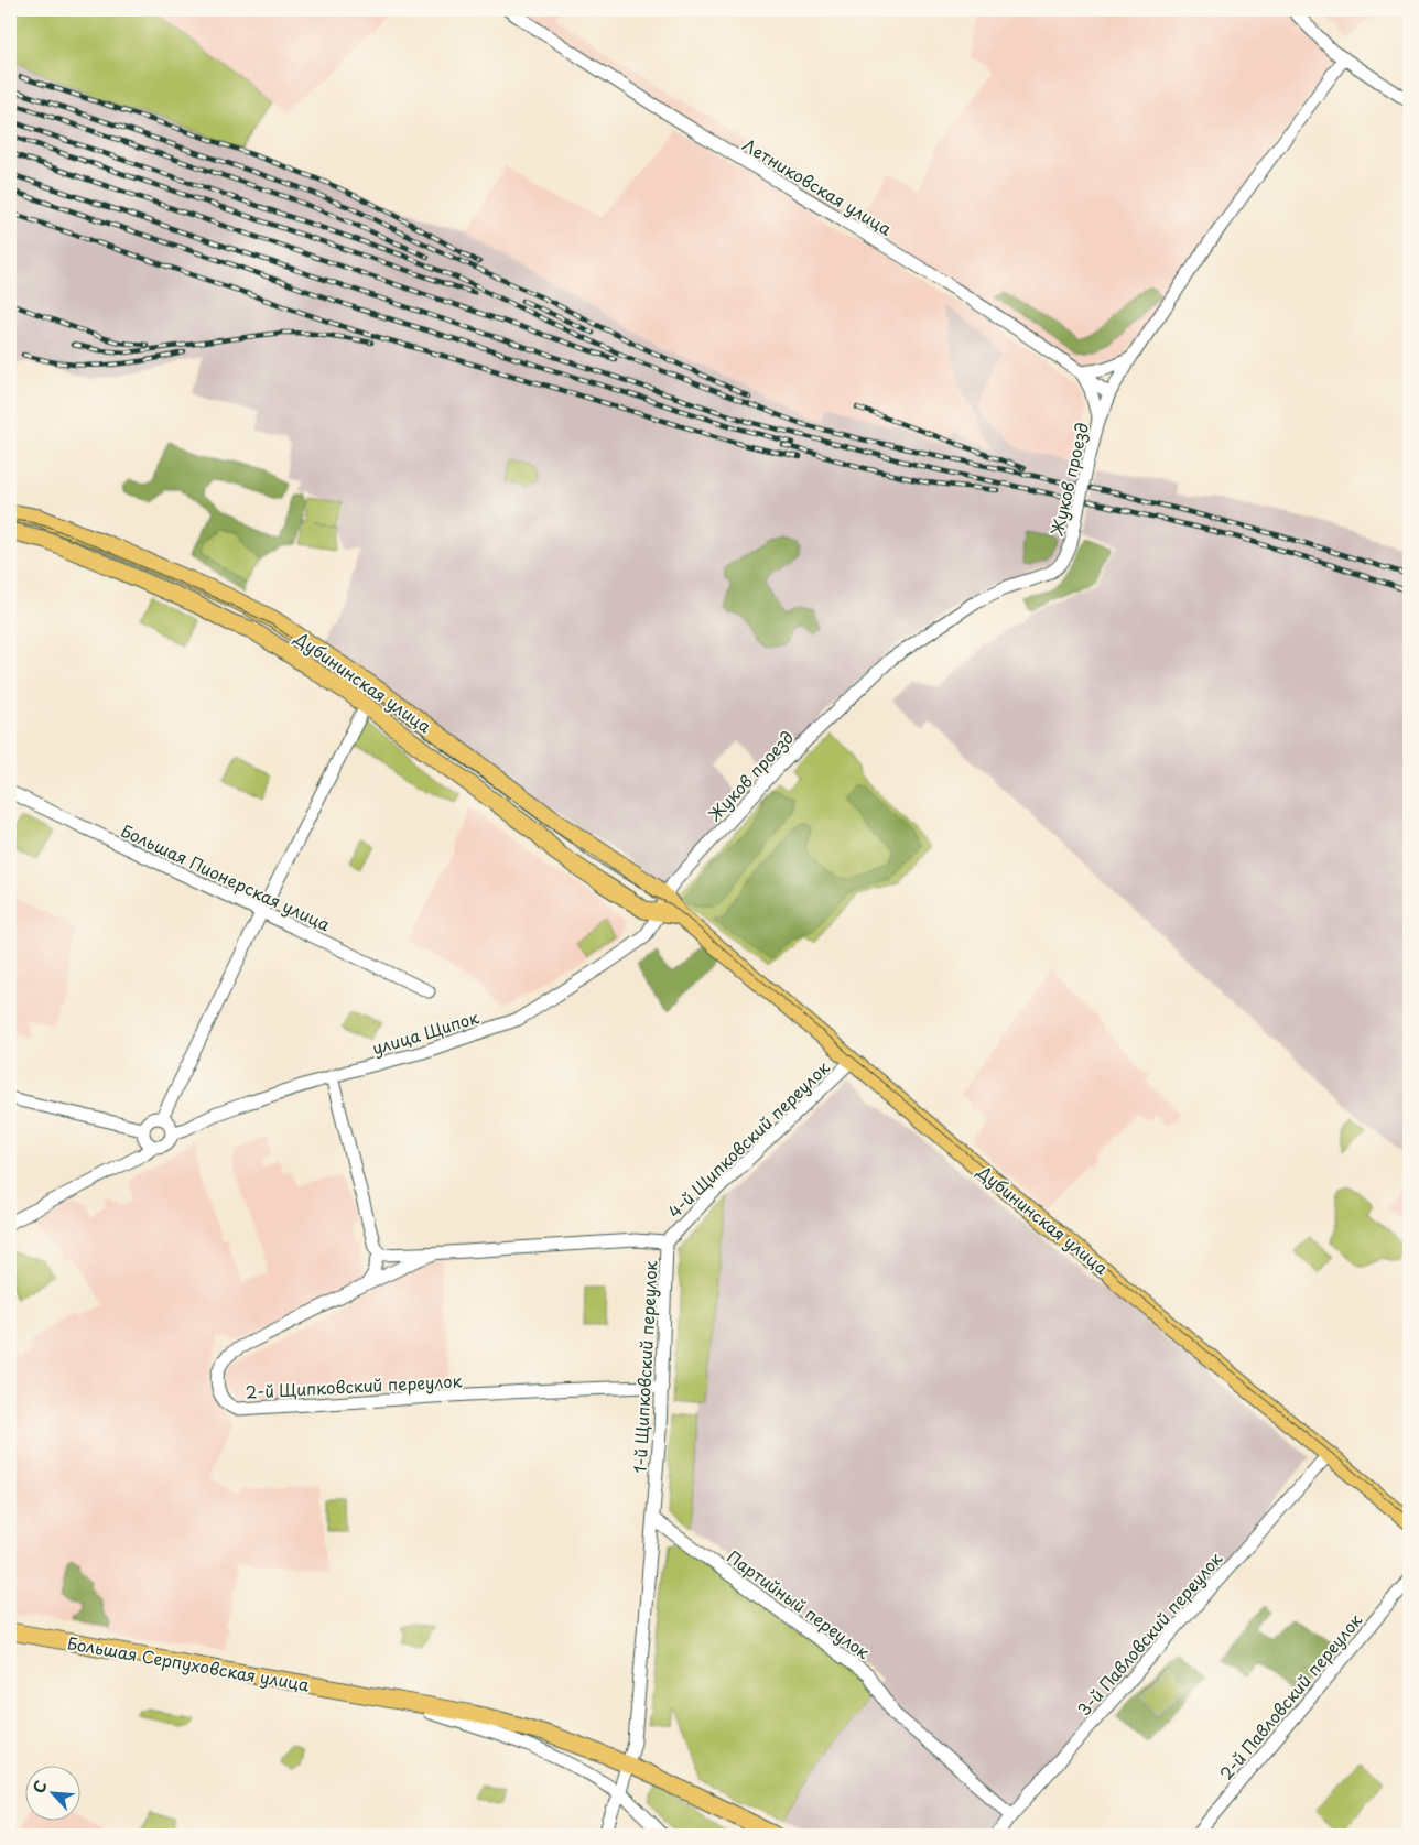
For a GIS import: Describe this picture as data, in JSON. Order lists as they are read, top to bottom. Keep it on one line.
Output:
{"streets":{"main road":["Дубининская улица","Большая Серпуховская улица"],"street":["Летниковская улица","Жуков проезд","Большая Пионерская улица","улица Щипок","4-й Щипковский переулок","1-й Щипковский переулок","2-й Щипковский переулок","Партийный переулок","3-й Павловский переулок","2-й Павловский переулок"]},"crossings":[["Летниковская улица","Жуков проезд"],["Жуков проезд","Дубининская улица"],["Жуков проезд","улица Щипок"],["Дубининская улица","улица Щипок"],["Дубининская улица","4-й Щипковский переулок"],["Дубининская улица","3-й Павловский переулок"],["4-й Щипковский переулок","1-й Щипковский переулок"],["1-й Щипковский переулок","2-й Щипковский переулок"],["1-й Щипковский переулок","Партийный переулок"],["1-й Щипковский переулок","Большая Серпуховская улица"],["Партийный переулок","3-й Павловский переулок"]],"north":"top left"}
